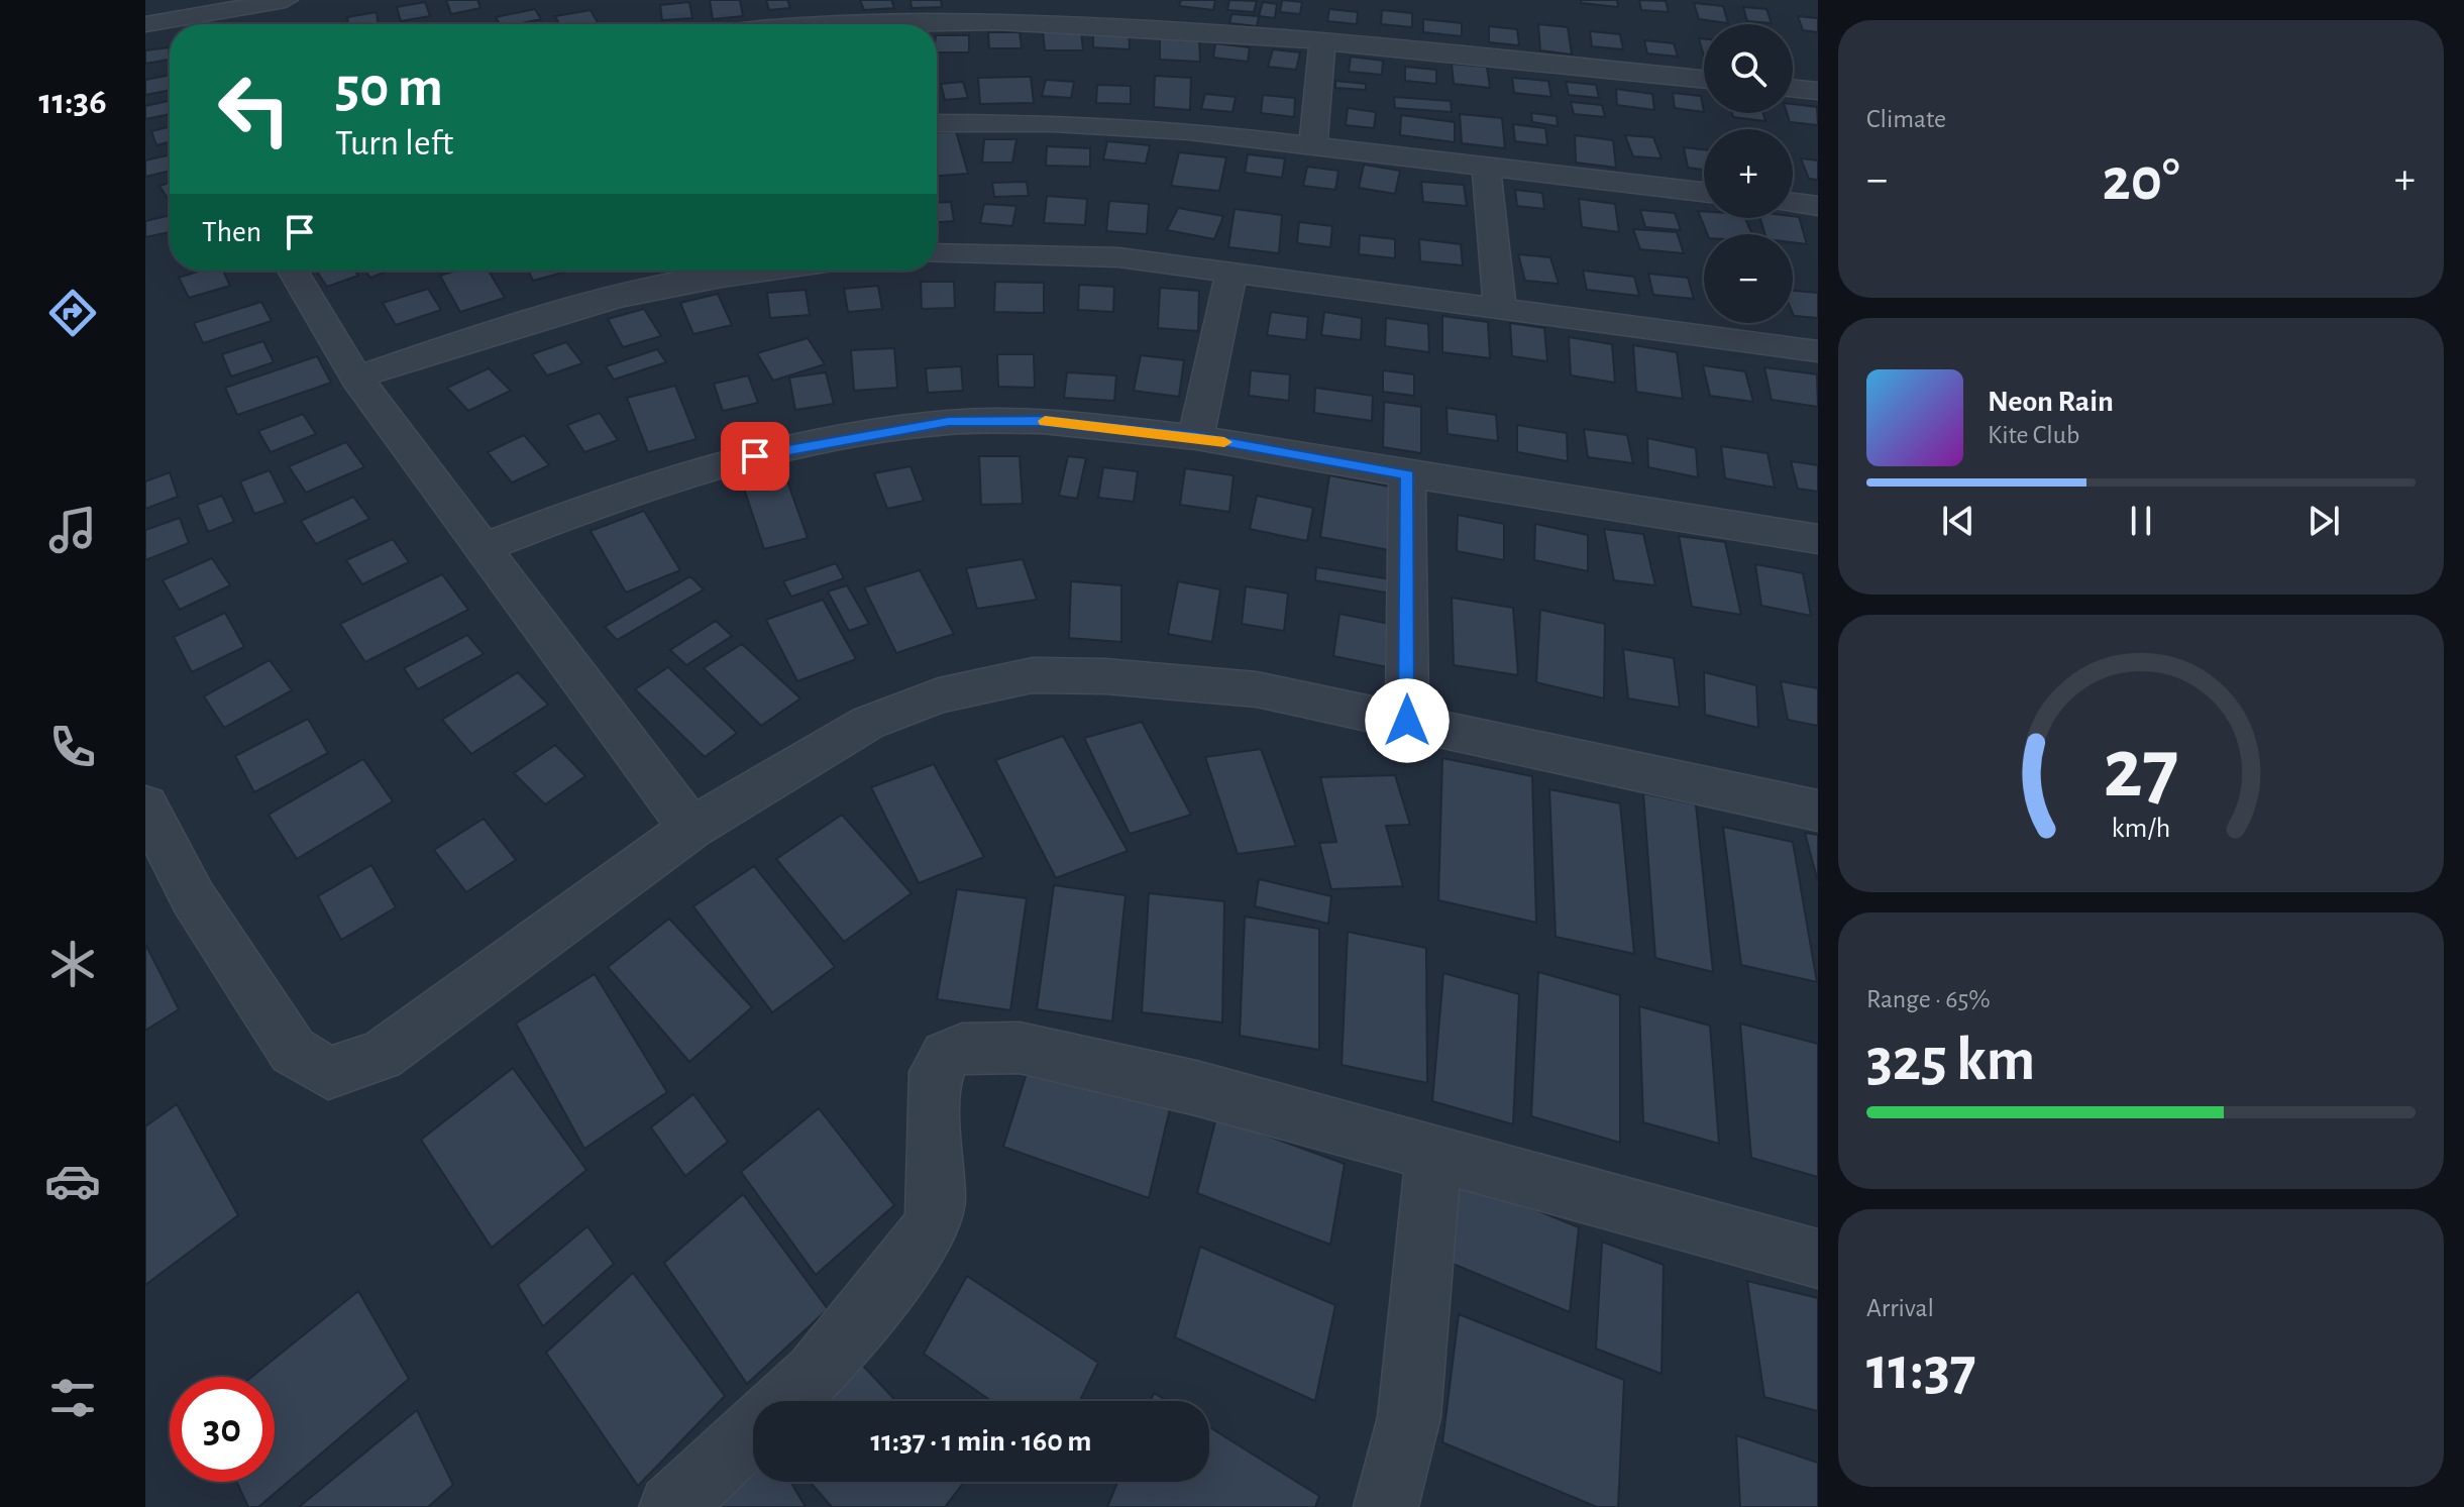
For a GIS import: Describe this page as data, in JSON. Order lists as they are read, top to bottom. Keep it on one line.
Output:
{"page":{"tabs":"11:36","tile":["Climate",["Range · 65%","325 km"],["Arrival","11:37"]],"map_buttons":["+","−"],"turn":["50 m","Turn left"],"heat":["−","20°","+"],"then":"Then","song":["Neon Rain","Kite Club"],"limit":"30","trip":"11:37 · 1 min · 160 m","gauge":["27","km/h"]}}
